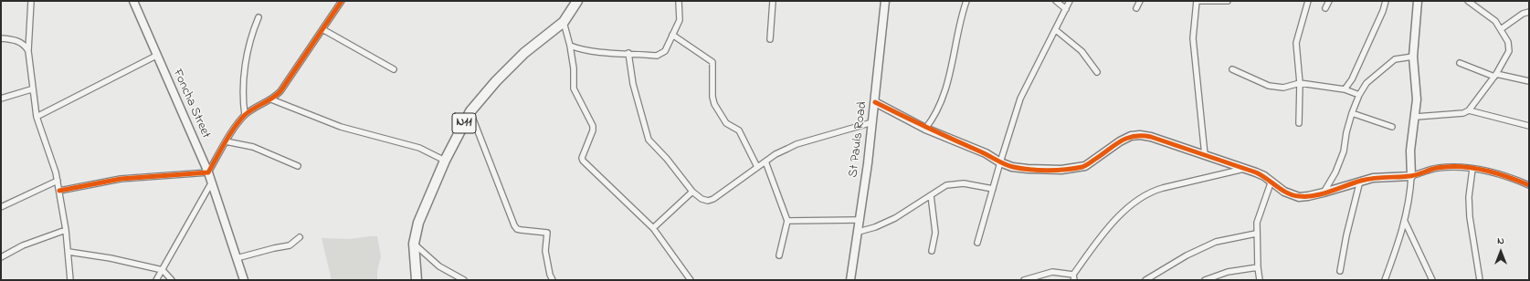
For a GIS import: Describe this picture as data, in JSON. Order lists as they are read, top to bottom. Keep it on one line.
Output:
{"streets":{"highway":["N11"],"street":["Foncha Street","St Pauls Road"]},"north":"top"}
